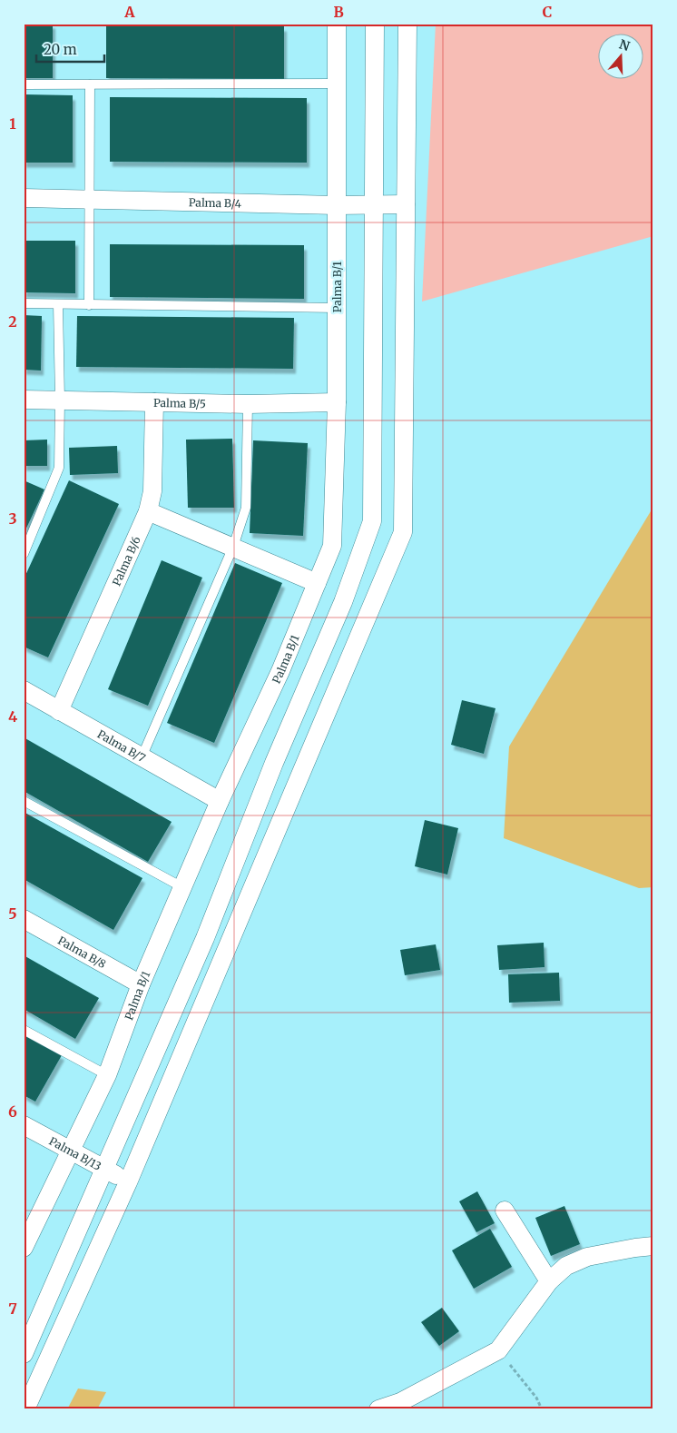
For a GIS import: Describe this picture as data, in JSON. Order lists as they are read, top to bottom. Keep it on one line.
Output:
{"streets":{"street":["Palma B/4","Palma B/1","Palma B/5","Palma B/6","Palma B/7","Palma B/8","Palma B/13"]},"crossings":[["Palma B/4","Palma B/1"],["Palma B/1","Palma B/5"],["Palma B/1","Palma B/7"],["Palma B/1","Palma B/8"],["Palma B/1","Palma B/13"],["Palma B/5","Palma B/6"],["Palma B/6","Palma B/7"]],"scale_bar":"20 m","north":"top","grid":{"columns":["A","B","C"],"rows":["1","2","3","4","5","6","7"]}}
